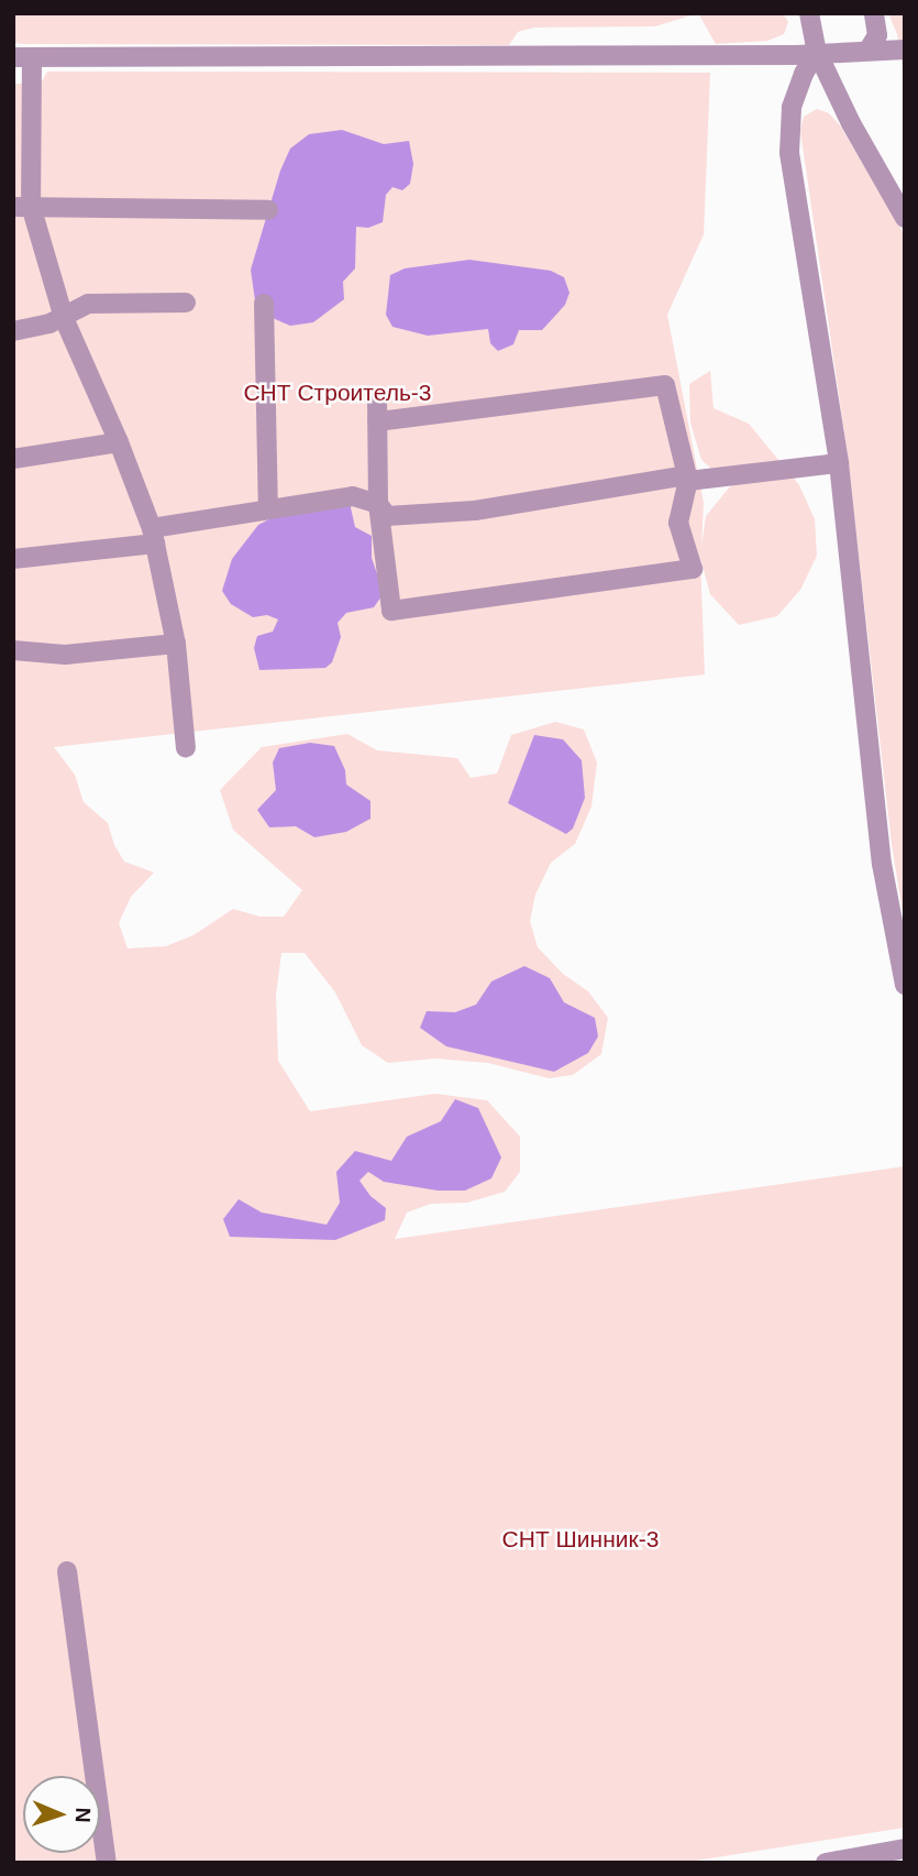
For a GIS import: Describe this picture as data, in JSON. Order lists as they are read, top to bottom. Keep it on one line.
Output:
{"parks":["СНТ Строитель-3","СНТ Шинник-3"],"north":"right"}
